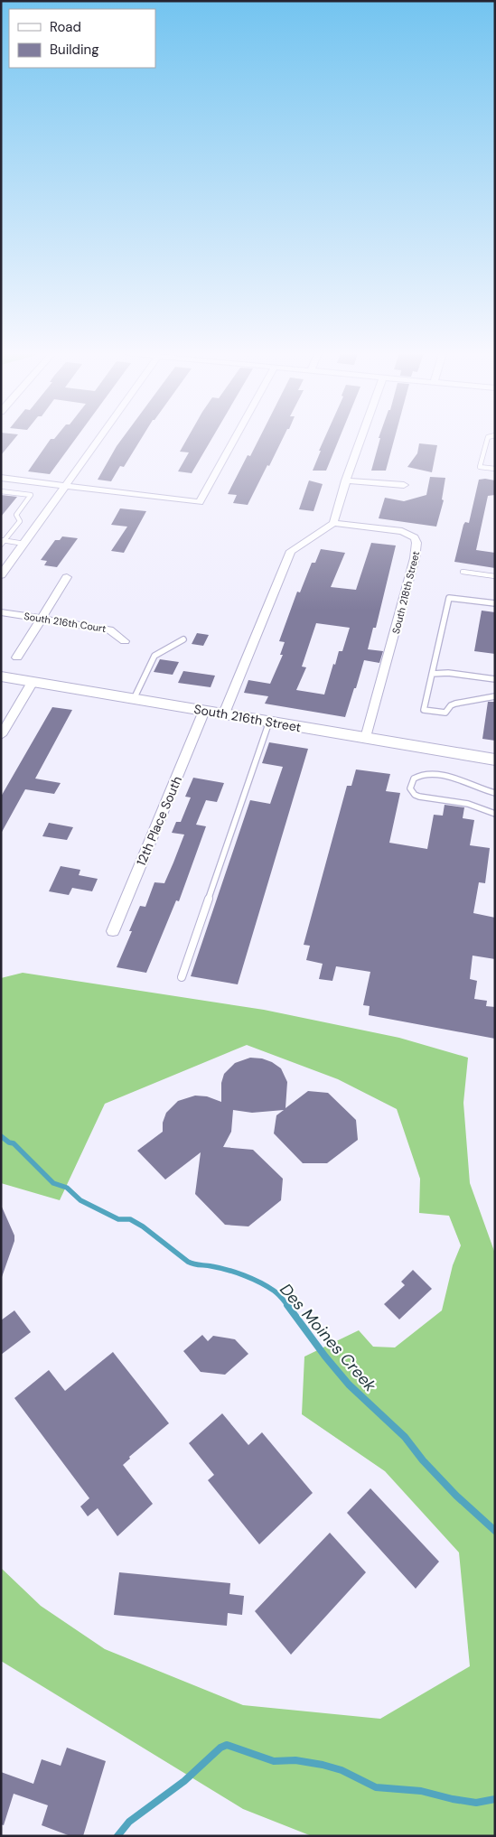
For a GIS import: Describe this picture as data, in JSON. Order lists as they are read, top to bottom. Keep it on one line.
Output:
{"streets":{"main road":["South 216th Street"],"street":["South 218th Street","South 216th Court","12th Place South"]},"crossings":[["South 218th Street","South 216th Street"],["South 216th Street","12th Place South"]],"water":["Des Moines Creek"],"legend":["Road","Building"]}
